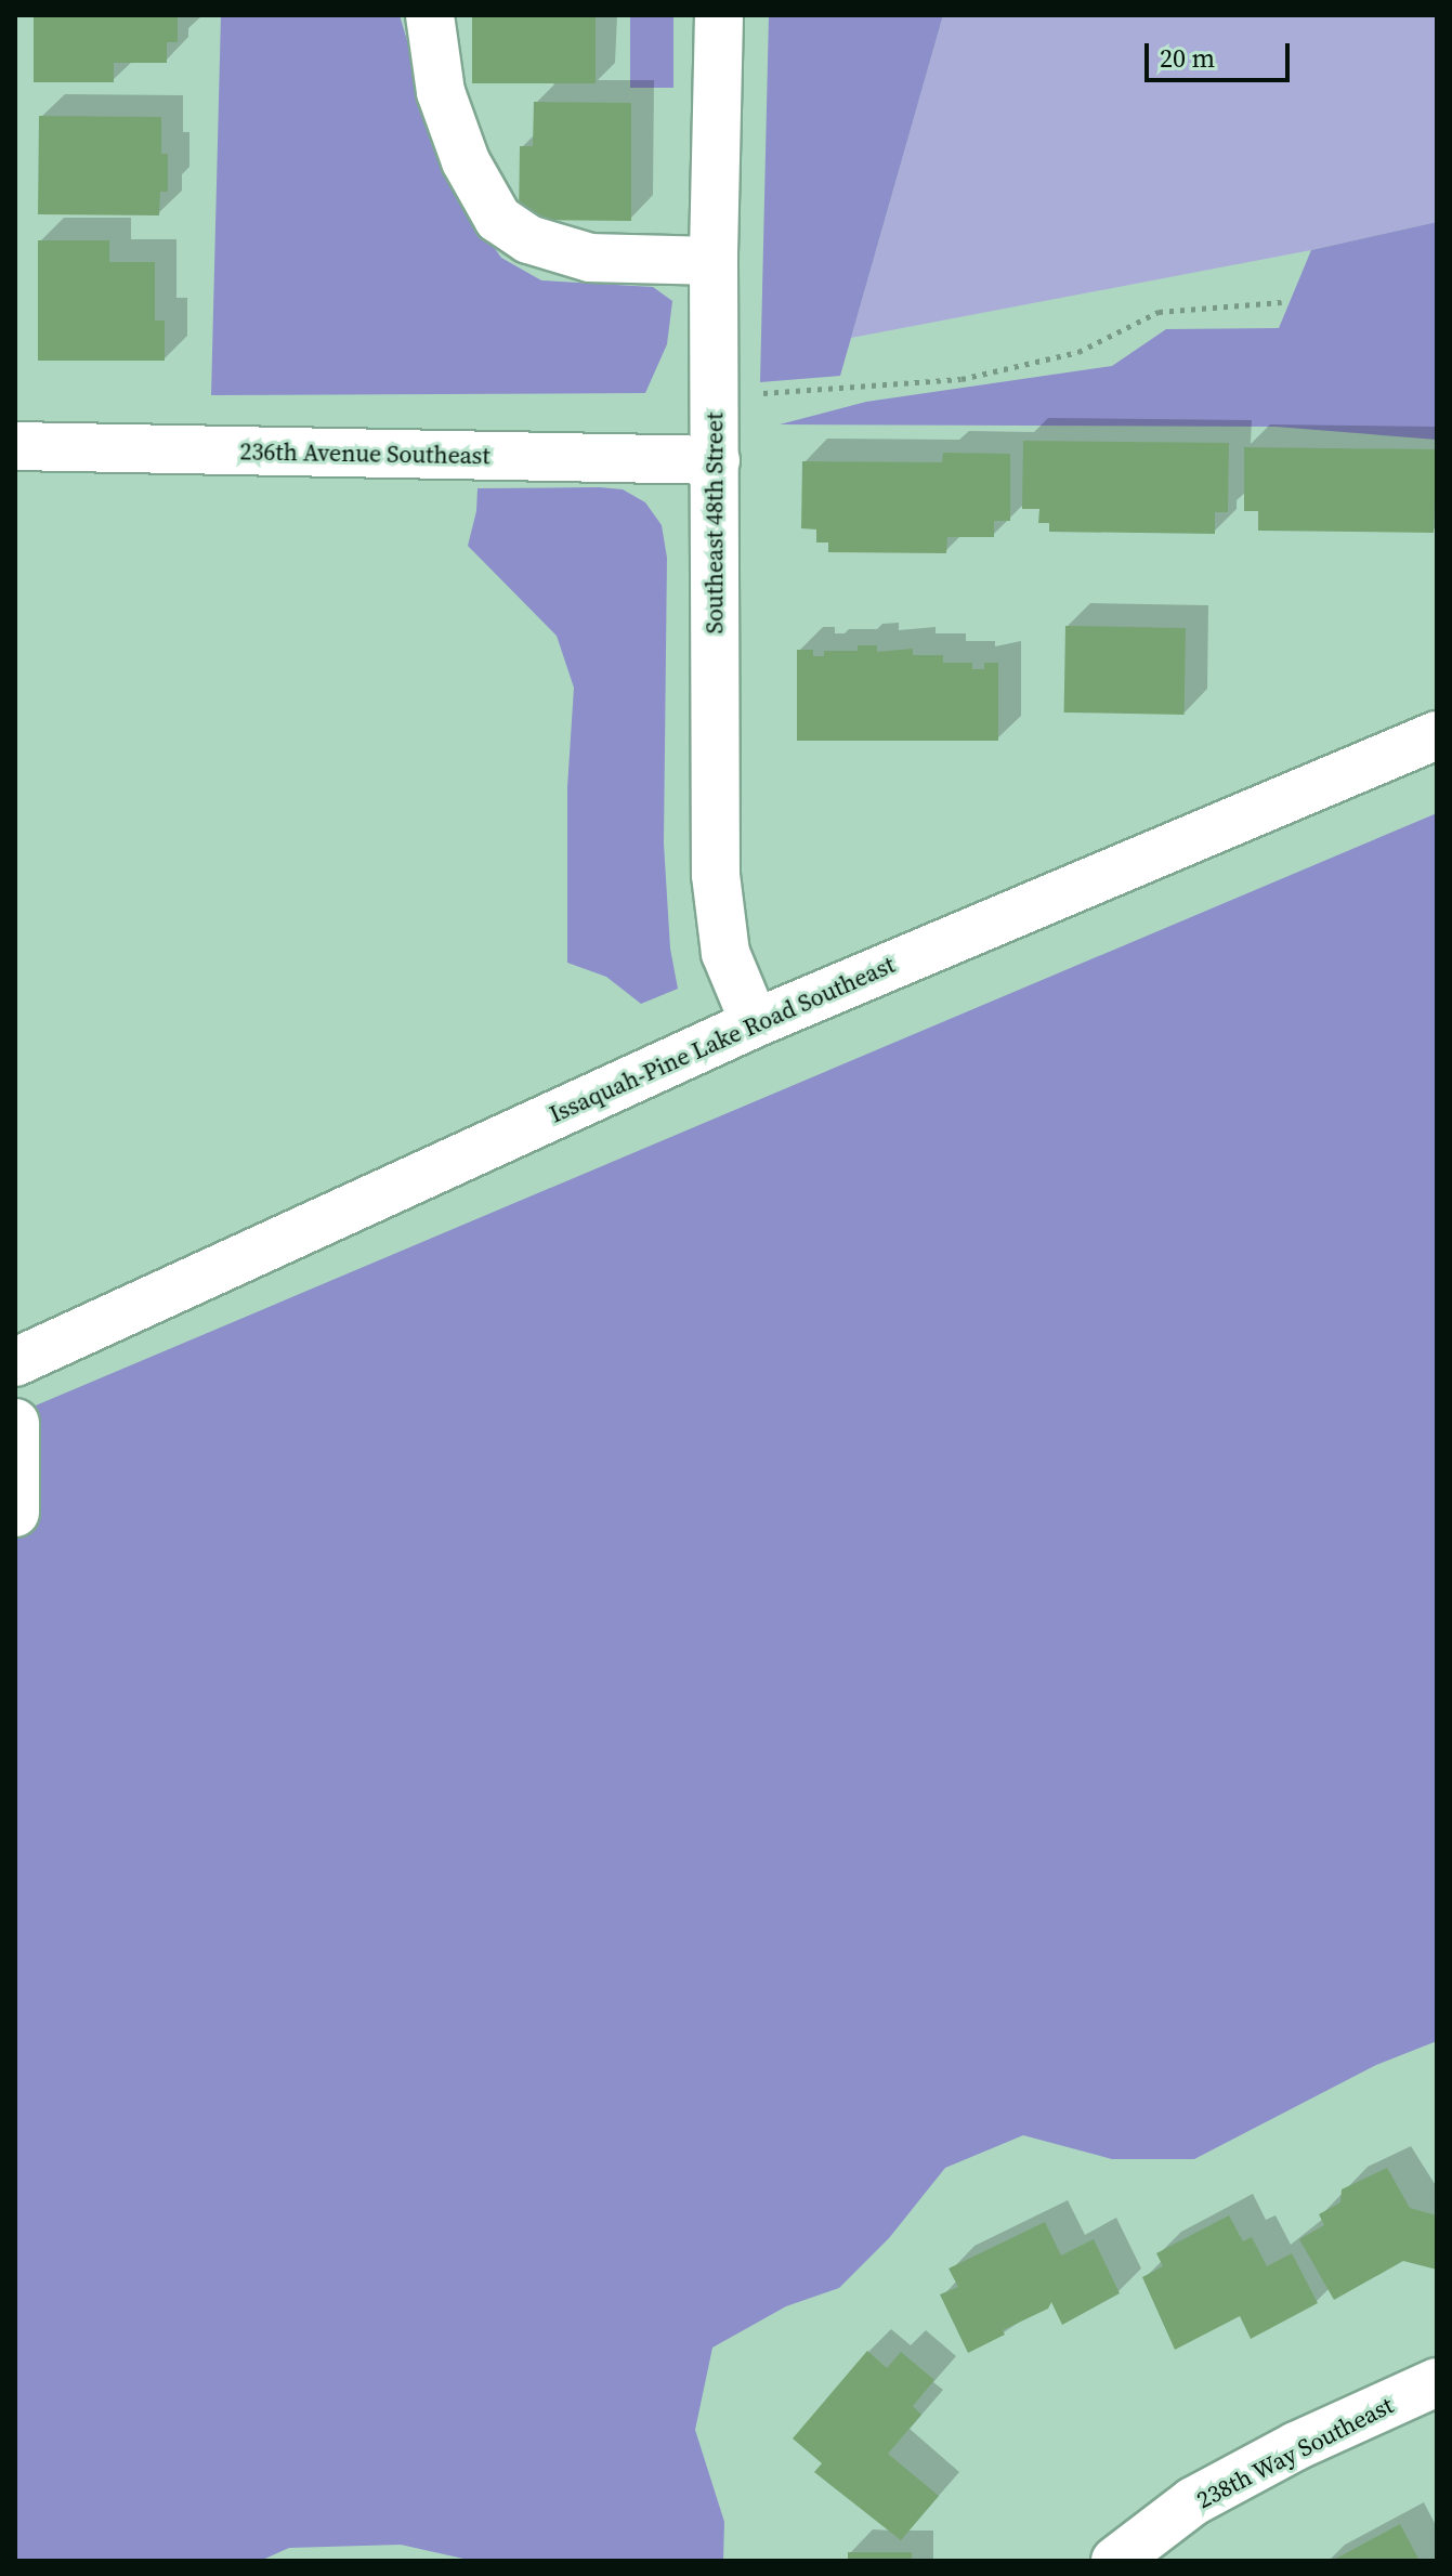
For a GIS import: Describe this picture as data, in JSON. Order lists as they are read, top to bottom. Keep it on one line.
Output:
{"streets":{"street":["236th Avenue Southeast","Southeast 48th Street","Issaquah-Pine Lake Road Southeast","238th Way Southeast"]},"crossings":[["236th Avenue Southeast","Southeast 48th Street"],["Southeast 48th Street","Issaquah-Pine Lake Road Southeast"]],"scale_bar":"20 m"}
